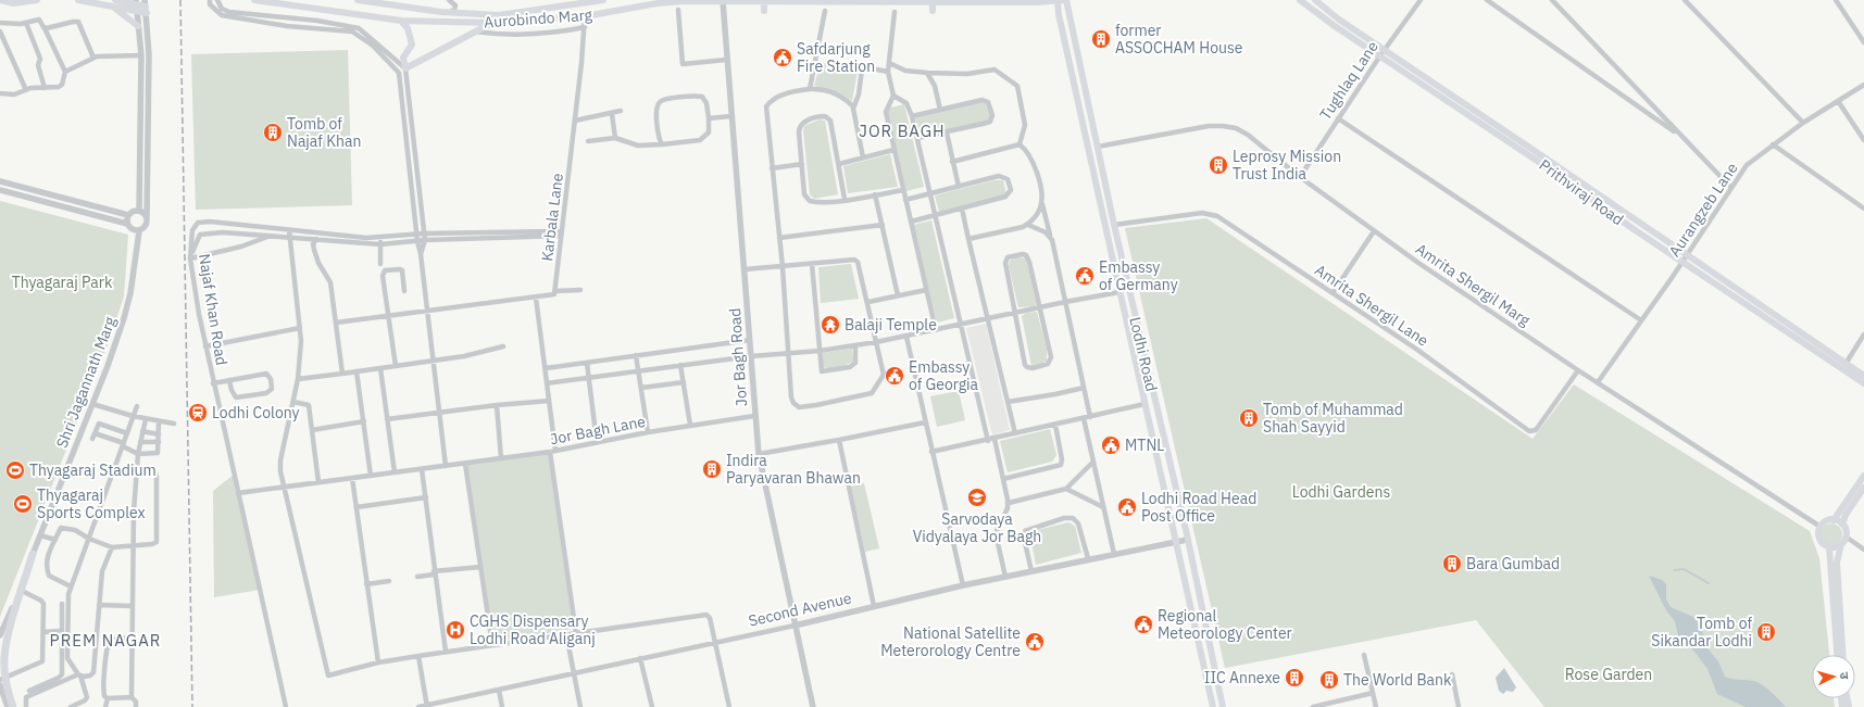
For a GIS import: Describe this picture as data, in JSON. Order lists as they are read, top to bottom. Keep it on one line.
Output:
{"streets":{"main road":["Aurobindo Marg","Prithviraj Road","Lodhi Road"],"street":["Tughlaq Lane","Aurangzeb Lane","Karbala Lane","Amrita Shergil Marg","Amrita Shergil Lane","Najaf Khan Road","Jor Bagh Road","Shri Jagannath Marg","Jor Bagh Lane","Second Avenue"]},"crossings":[["Aurobindo Marg","Karbala Lane"],["Aurobindo Marg","Lodhi Road"],["Aurobindo Marg","Jor Bagh Road"],["Tughlaq Lane","Prithviraj Road"],["Tughlaq Lane","Amrita Shergil Marg"],["Prithviraj Road","Aurangzeb Lane"],["Aurangzeb Lane","Amrita Shergil Marg"],["Karbala Lane","Najaf Khan Road"],["Amrita Shergil Marg","Amrita Shergil Lane"],["Amrita Shergil Marg","Lodhi Road"],["Amrita Shergil Lane","Lodhi Road"],["Najaf Khan Road","Jor Bagh Lane"],["Lodhi Road","Second Avenue"],["Jor Bagh Road","Jor Bagh Lane"],["Jor Bagh Road","Second Avenue"]],"districts":["JOR BAGH","PREM NAGAR"],"parks":["Thyagaraj Park","Lodhi Gardens","Rose Garden"],"places":{"building":["former ASSOCHAM House","Tomb of Najaf Khan","Leprosy Mission Trust India","Tomb of Muhammad Shah Sayyid","Indira Paryavaran Bhawan","Bara Gumbad","Tomb of Sikandar Lodhi","IIC Annexe","The World Bank"],"public building":["Safdarjung Fire Station","Embassy of Germany","Embassy of Georgia","MTNL","Lodhi Road Head Post Office","Regional Meteorology Center","National Satellite Meterorology Centre"],"temple":["Balaji Temple"],"station":["Lodhi Colony"],"sports":["Thyagaraj Stadium","Thyagaraj Sports Complex"],"school or university":["Sarvodaya Vidyalaya Jor Bagh"],"hospital":["CGHS Dispensary Lodhi Road Aliganj"]},"north":"right"}
